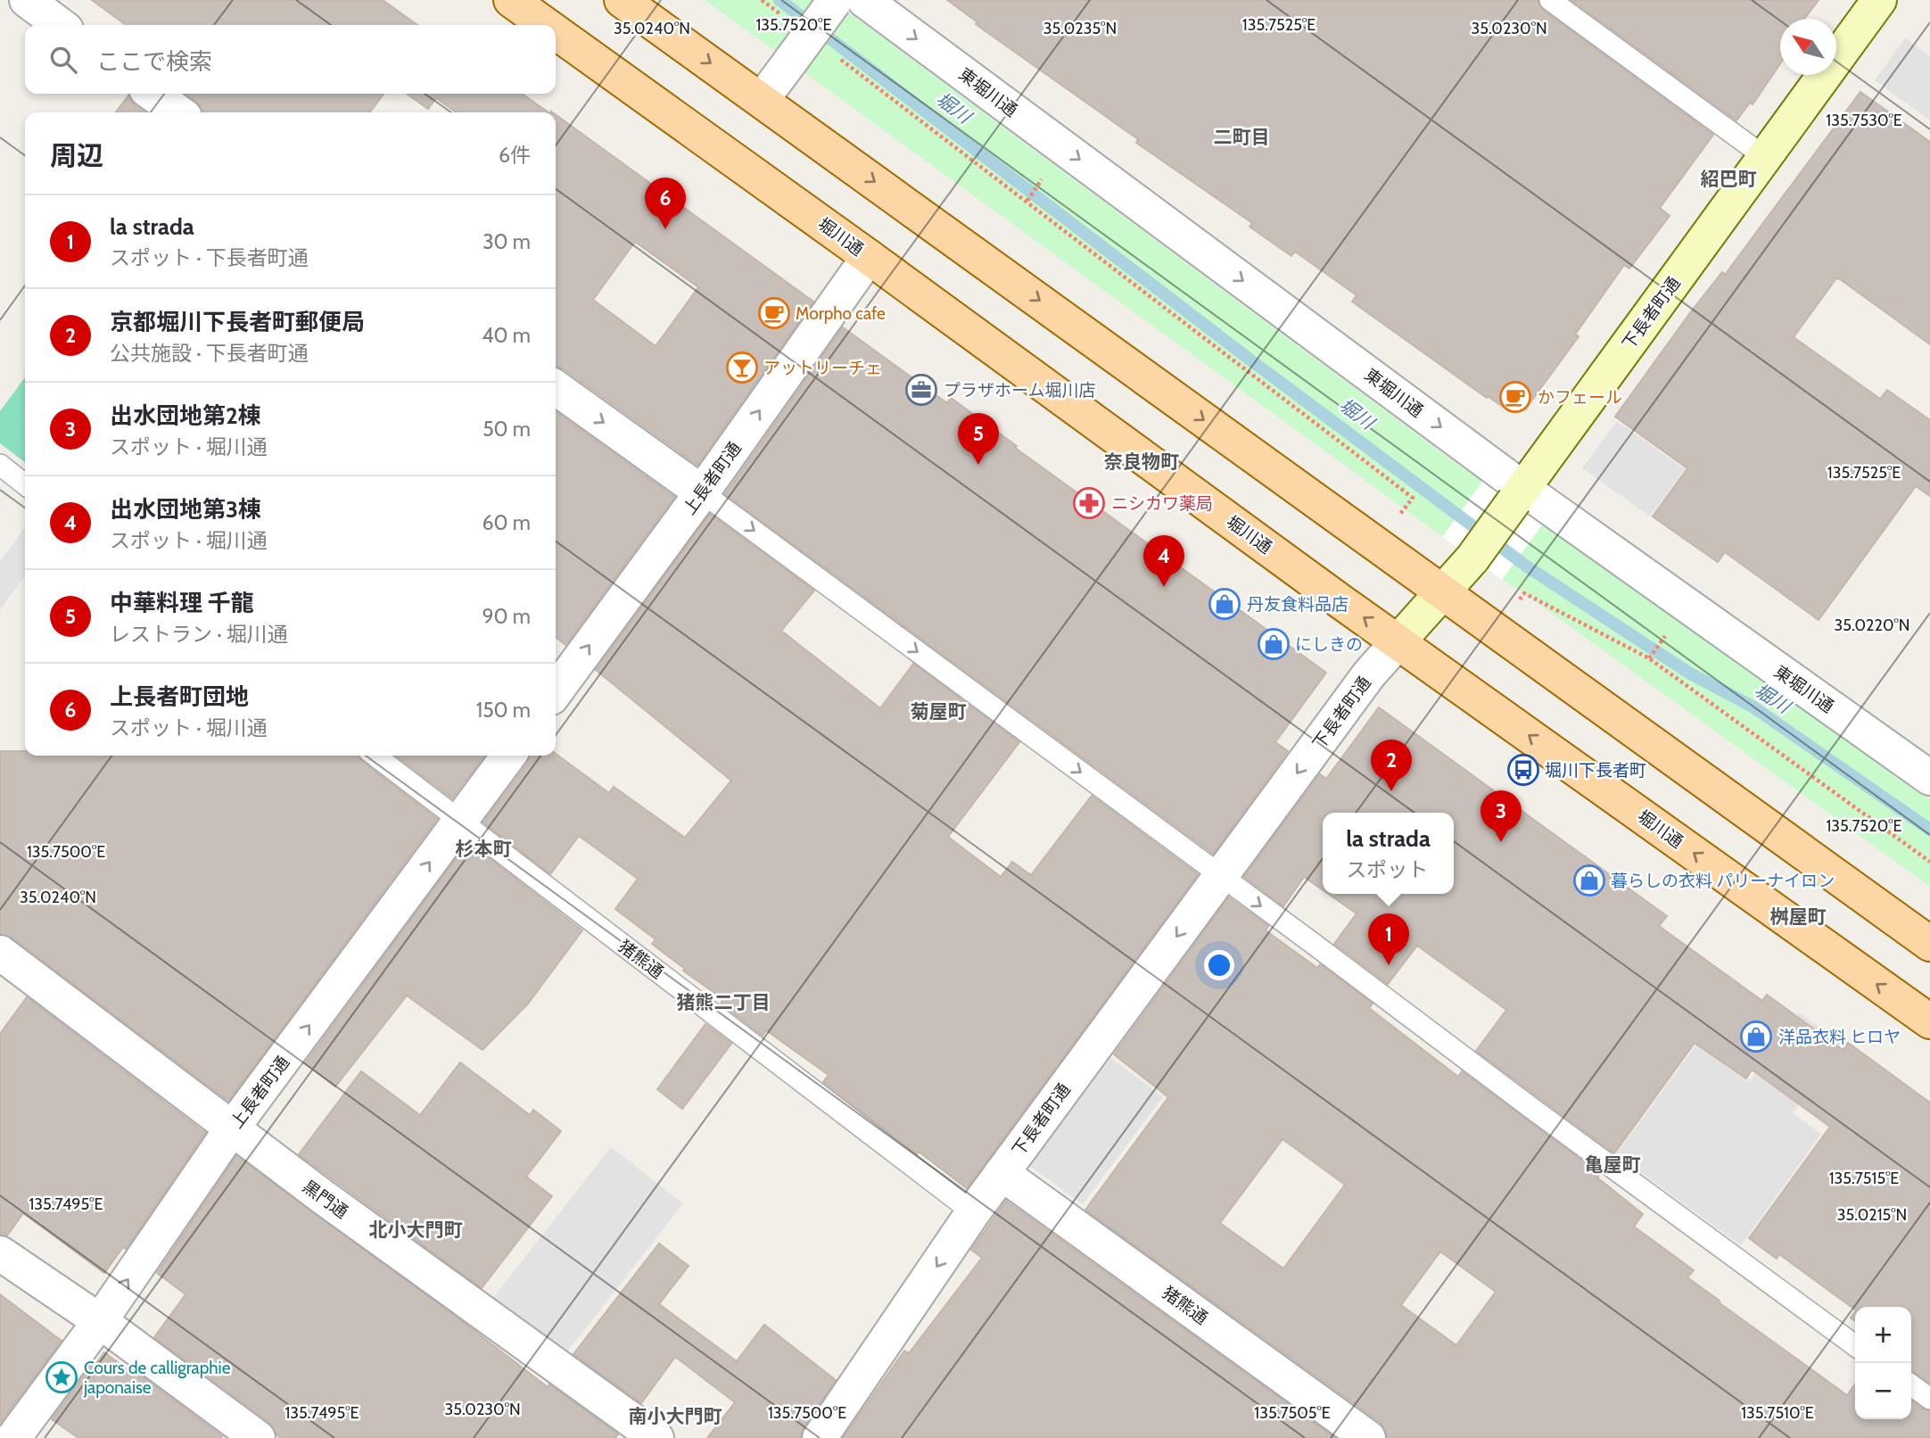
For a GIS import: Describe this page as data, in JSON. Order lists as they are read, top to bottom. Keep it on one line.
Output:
{"streets":{"main road":["堀川通"],"street":["東堀川通","下長者町通","上長者町通","猪熊通","黒門通"]},"crossings":[["東堀川通","下長者町通"],["堀川通","下長者町通"],["堀川通","上長者町通"],["下長者町通","猪熊通"],["上長者町通","猪熊通"],["上長者町通","黒門通"]],"one_way":["東堀川通","下長者町通","上長者町通"],"districts":["二町目","紹巴町","奈良物町","菊屋町","杉本町","桝屋町","猪熊二丁目","亀屋町","北小大門町","南小大門町"],"water":["堀川"],"places":{"cafe":["Morpho cafe","かフェール"],"bar":["アットリーチェ"],"office":["プラザホーム堀川店"],"pharmacy":["ニシカワ薬局"],"shop":["丹友食料品店","にしきの","暮らしの衣料 パリーナイロン","洋品衣料 ヒロヤ"],"bus stop":["堀川下長者町"],"place":["Cours de calligraphie japonaise"]},"north":"top left","page":{"search":"ここで検索","heading":["周辺","6件"],"pins":["6","5","4","2","3","1"],"list":[{"mark":"1","name":"la strada","note":"スポット · 下長者町通","value":"30 m"},{"mark":"2","name":"京都堀川下長者町郵便局","note":"公共施設 · 下長者町通","value":"40 m"},{"mark":"3","name":"出水団地第2棟","note":"スポット · 堀川通","value":"50 m"},{"mark":"4","name":"出水団地第3棟","note":"スポット · 堀川通","value":"60 m"},{"mark":"5","name":"中華料理 千龍","note":"レストラン · 堀川通","value":"90 m"},{"mark":"6","name":"上長者町団地","note":"スポット · 堀川通","value":"150 m"}],"popup":["la strada","スポット"],"map_buttons":["+","−"]},"coordinates":["135.7520°E","135.7525°E","35.0240°N","35.0235°N","35.0230°N","135.7530°E","35.0220°N","135.7500°E","135.7515°E","135.7495°E","35.0215°N","135.7505°E","135.7510°E"]}
